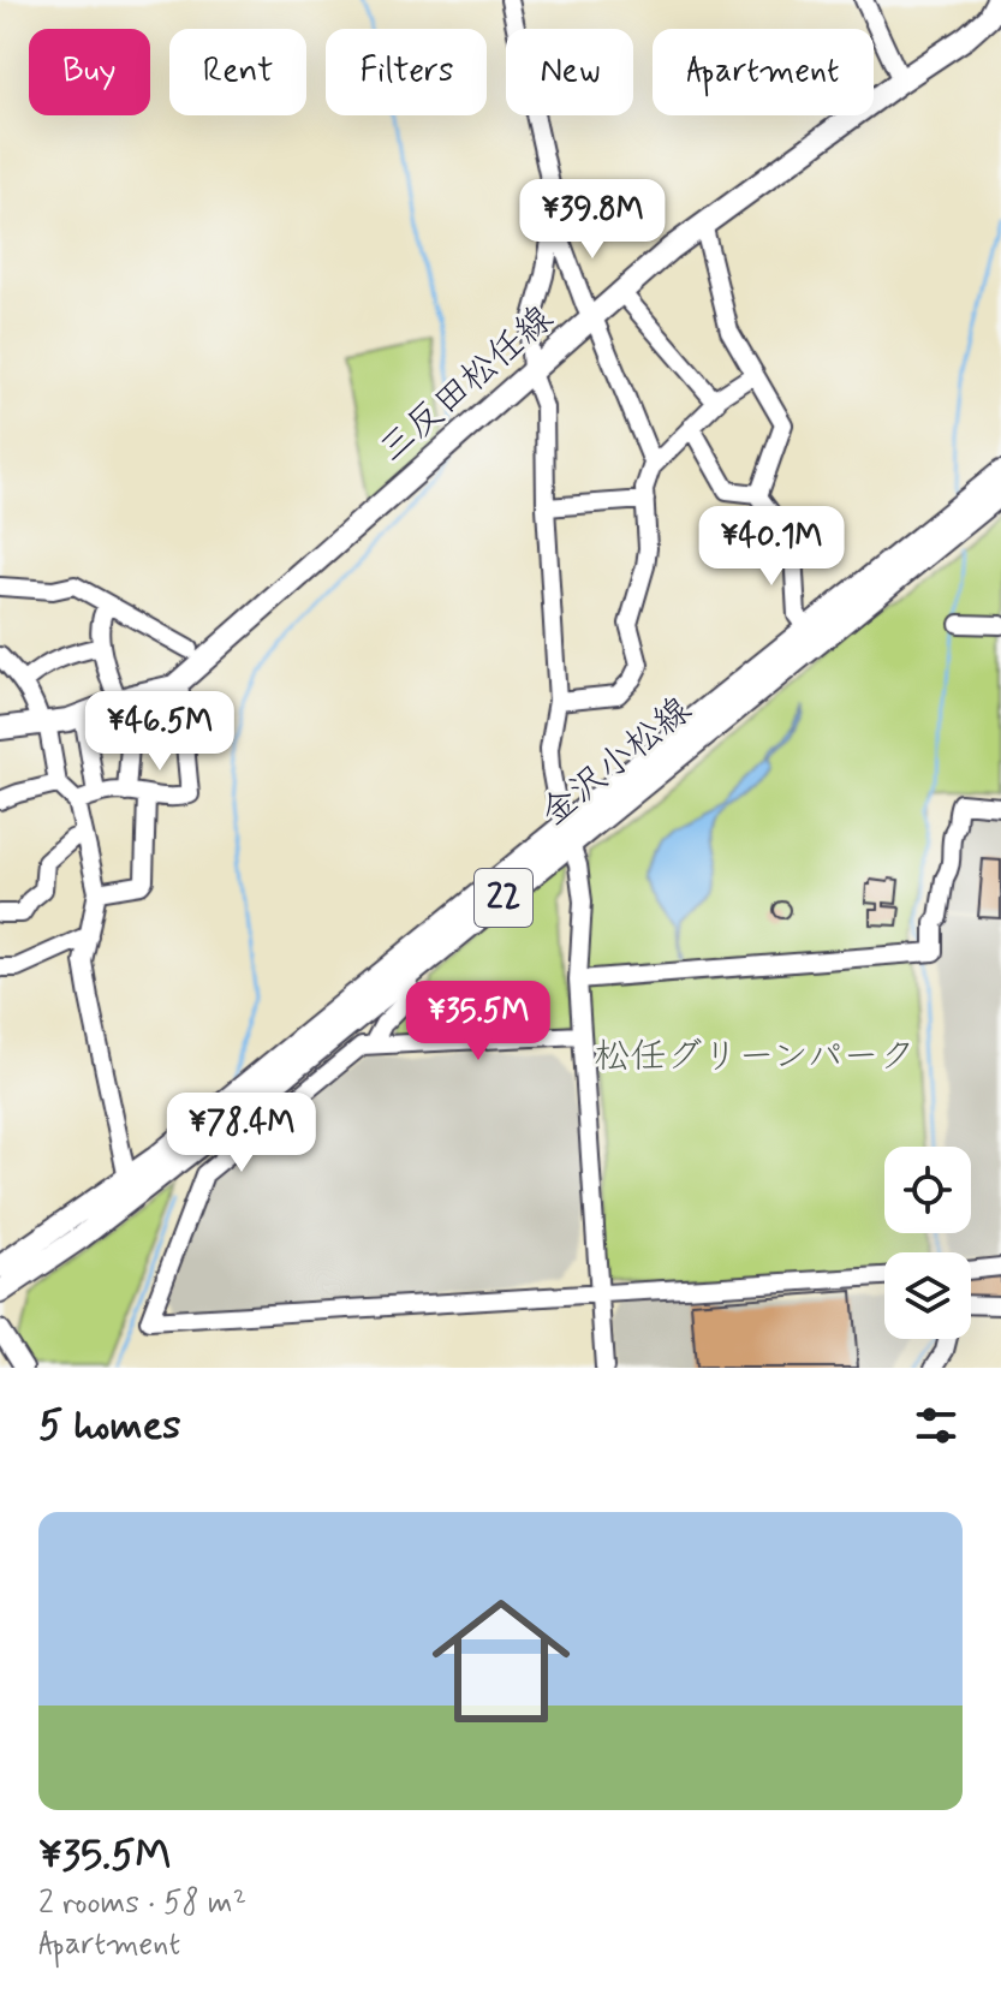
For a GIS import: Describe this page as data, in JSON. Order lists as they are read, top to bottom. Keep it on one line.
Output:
{"streets":{"main road":["三反田松任線","金沢小松線","22"]},"parks":["松任グリーンパーク"],"page":{"chip":["Buy","Rent","Filters","New","Apartment"],"price":["¥39.8M","¥40.1M","¥46.5M","¥35.5M","¥78.4M"],"heading":"5 homes","list":[{"name":"¥35.5M","note":"2 rooms · 58 m² · Apartment"}]}}
